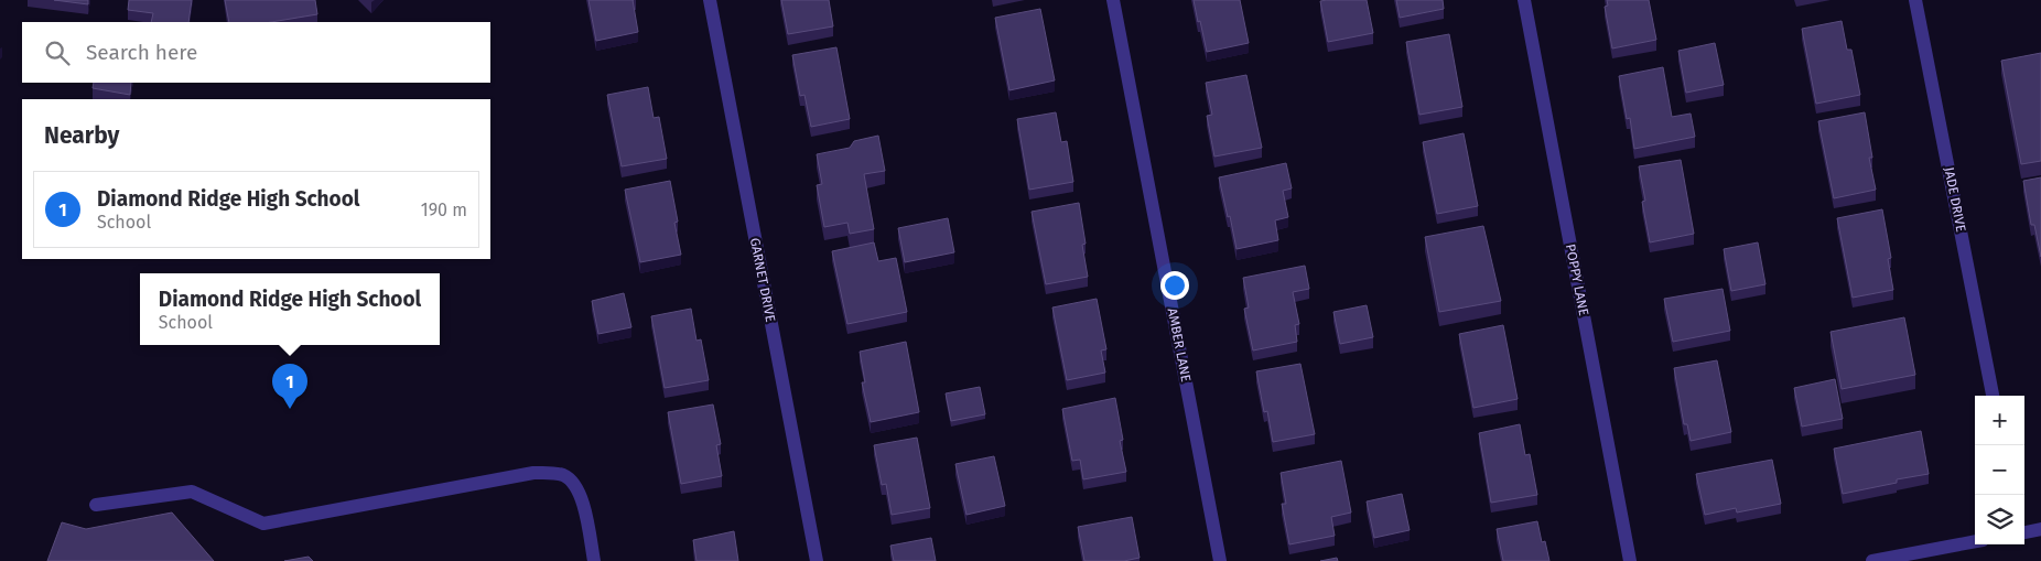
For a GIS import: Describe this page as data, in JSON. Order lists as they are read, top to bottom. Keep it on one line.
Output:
{"streets":{"street":["JADE DRIVE","GARNET DRIVE","POPPY LANE","AMBER LANE"]},"page":{"search":"Search here","heading":"Nearby","list":[{"mark":"1","name":"Diamond Ridge High School","note":"School","value":"190 m"}],"popup":["Diamond Ridge High School","School"],"pins":"1","map_buttons":["+","−"]}}
